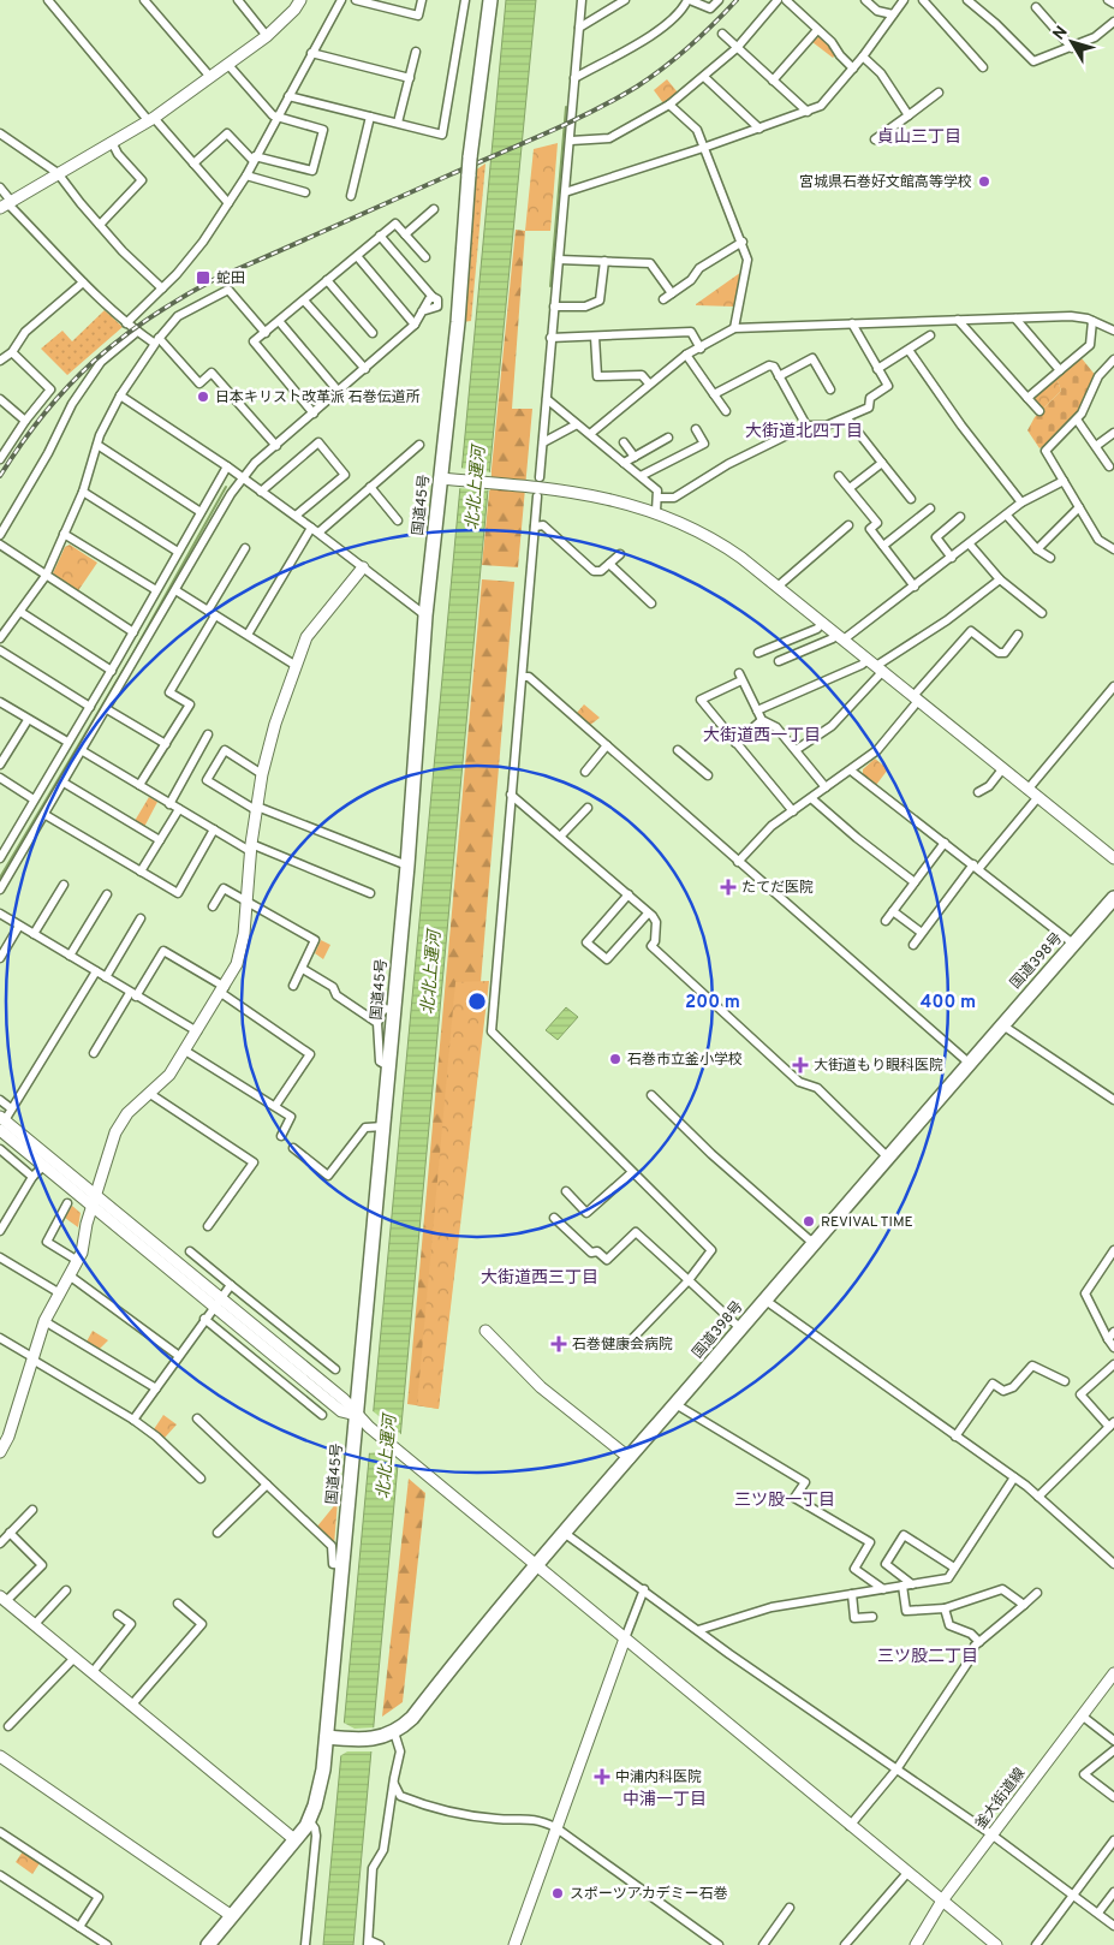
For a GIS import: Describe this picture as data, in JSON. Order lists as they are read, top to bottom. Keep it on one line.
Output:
{"streets":{"highway":["国道45号","国道398号"],"street":["釜大街道線"]},"crossings":[["国道45号","国道398号"]],"districts":["貞山三丁目","大街道北四丁目","大街道西一丁目","大街道西三丁目","三ツ股一丁目","三ツ股二丁目","中浦一丁目"],"water":["北北上運河"],"places":{"other":["宮城県石巻好文館高等学校","日本キリスト改革派 石巻伝道所","石巻市立釜小学校","REVIVAL TIME","スポーツアカデミー石巻"],"transit":["蛇田"],"health":["たてだ医院","大街道もり眼科医院","石巻健康会病院","中浦内科医院"]},"north":"top left","rings":["200 m","400 m"]}
